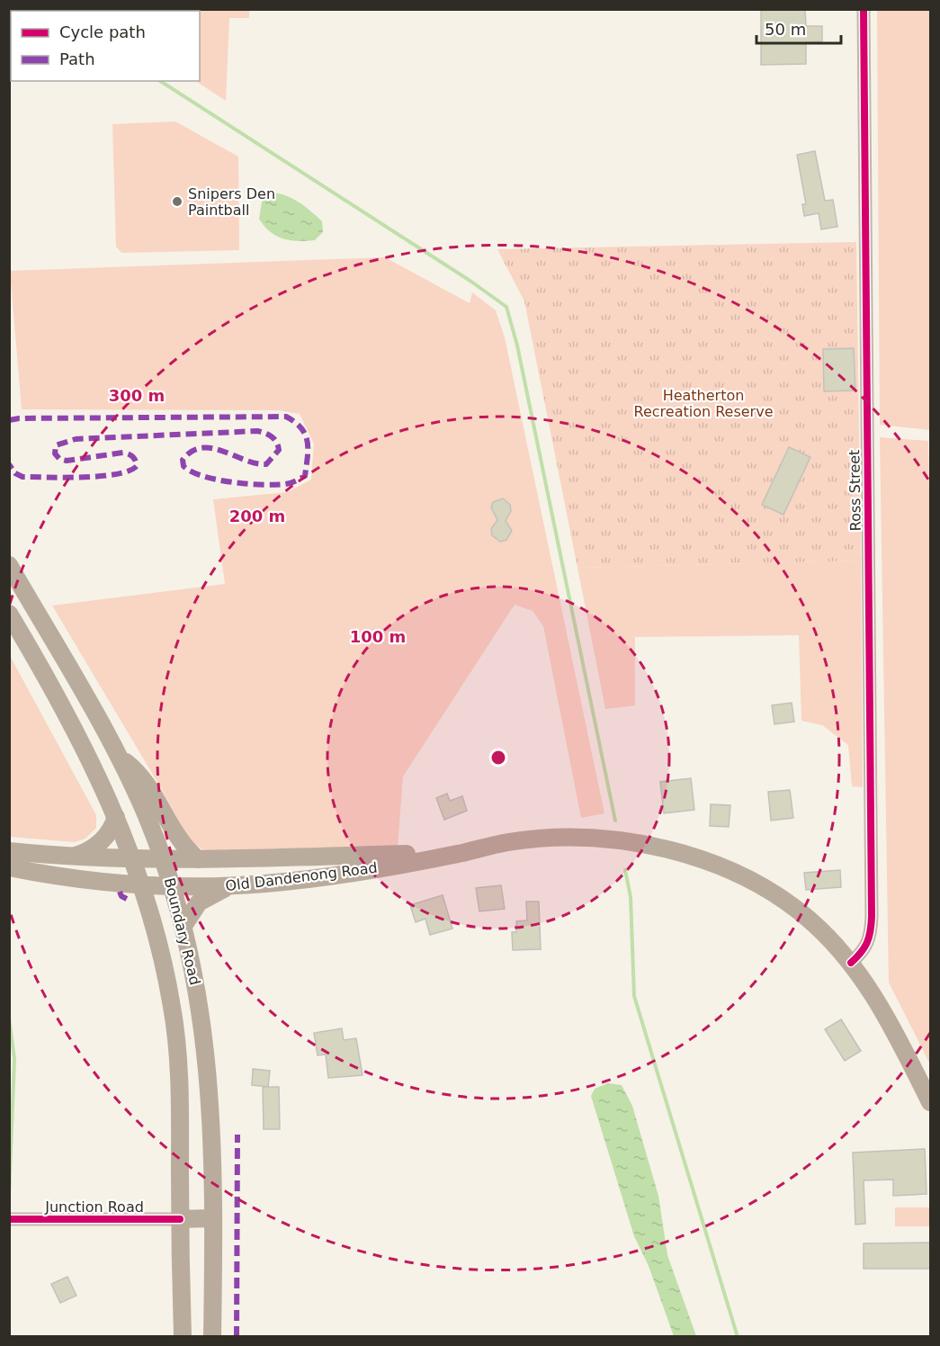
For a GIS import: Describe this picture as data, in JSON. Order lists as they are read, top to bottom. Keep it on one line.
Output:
{"streets":{"main road":["Old Dandenong Road","Boundary Road"],"street":["Ross Street","Junction Road"]},"crossings":[["Ross Street","Old Dandenong Road"],["Old Dandenong Road","Boundary Road"],["Boundary Road","Junction Road"]],"parks":["Heatherton Recreation Reserve"],"places":["Snipers Den Paintball"],"legend":["Cycle path","Path"],"scale_bar":"50 m","rings":["300 m","200 m","100 m"]}
